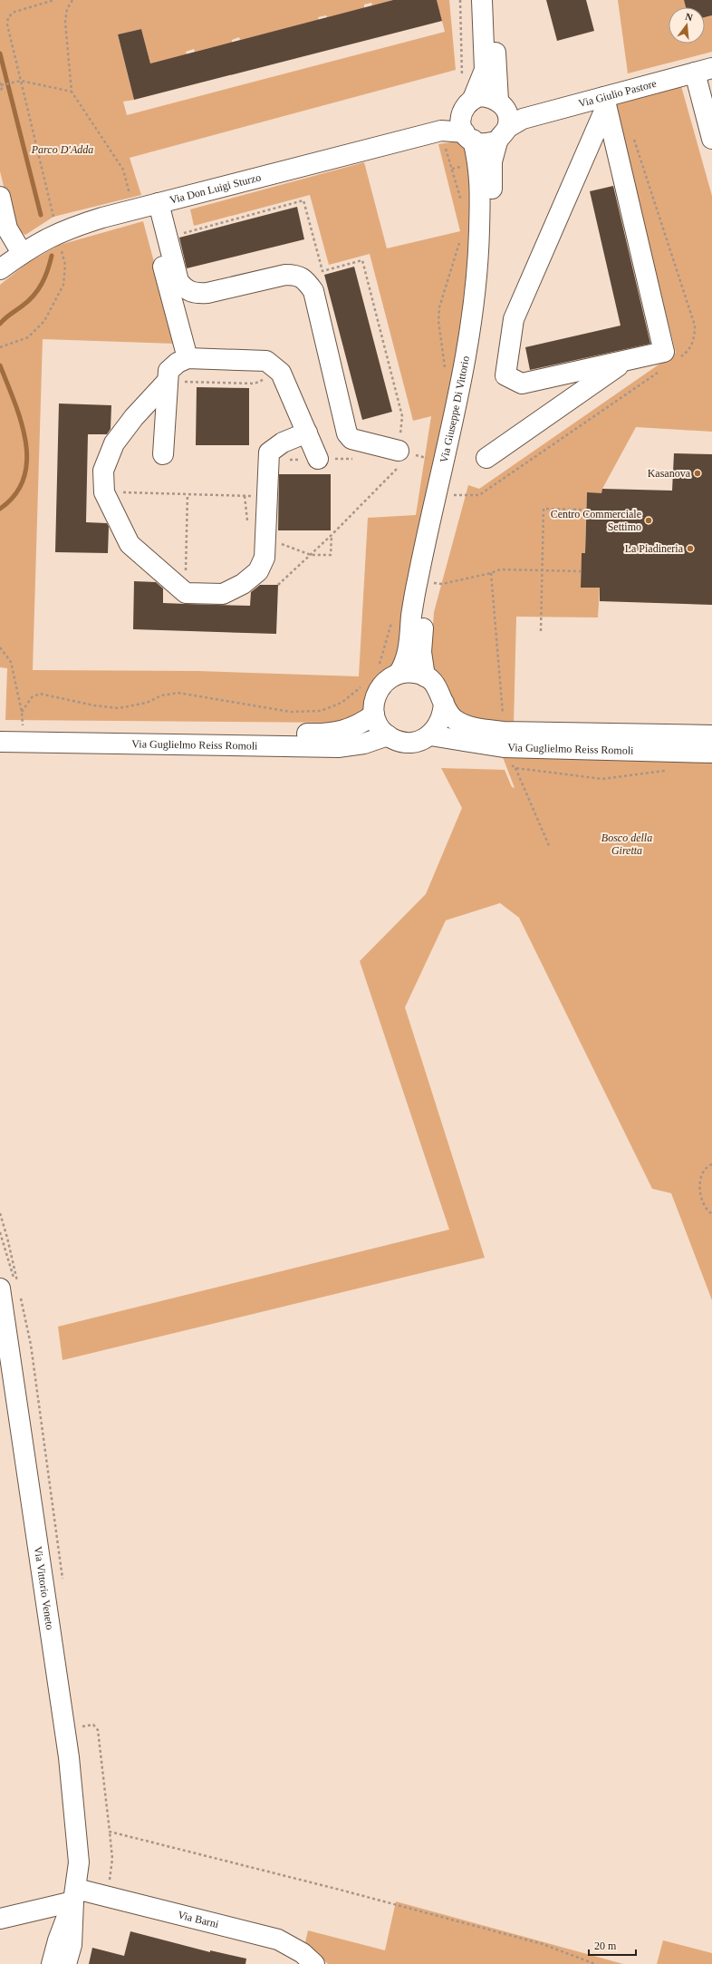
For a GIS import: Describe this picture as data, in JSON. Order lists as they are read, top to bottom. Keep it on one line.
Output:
{"streets":{"street":["Via Giulio Pastore","Via Don Luigi Sturzo","Via Giuseppe Di Vittorio","Via Guglielmo Reiss Romoli","Via Vittorio Veneto","Via Barni"]},"crossings":[["Via Giulio Pastore","Via Don Luigi Sturzo"],["Via Giulio Pastore","Via Giuseppe Di Vittorio"],["Via Don Luigi Sturzo","Via Giuseppe Di Vittorio"],["Via Giuseppe Di Vittorio","Via Guglielmo Reiss Romoli"],["Via Vittorio Veneto","Via Barni"]],"parks":["Parco D'Adda","Bosco della Giretta"],"places":["Kasanova","Centro Commerciale Settimo","La Piadineria"],"scale_bar":"20 m","north":"top"}
